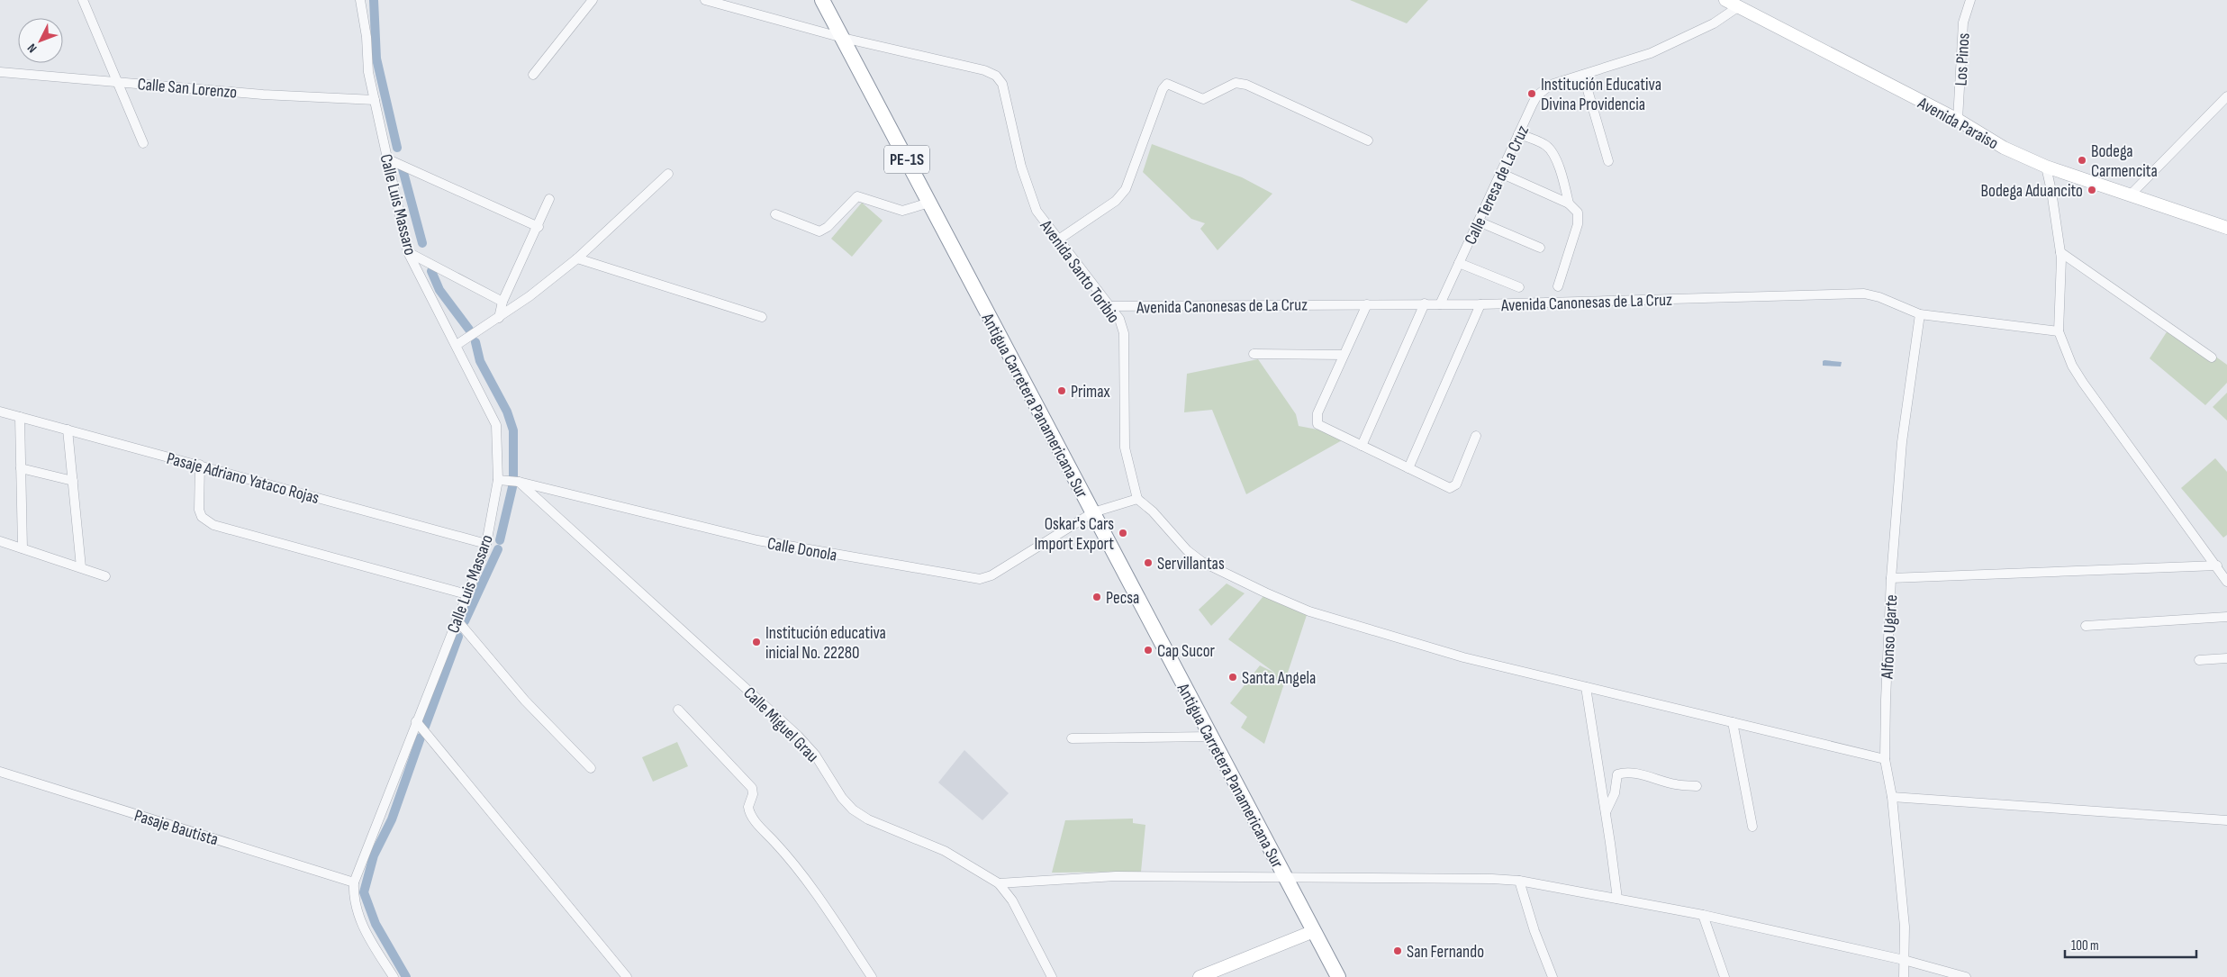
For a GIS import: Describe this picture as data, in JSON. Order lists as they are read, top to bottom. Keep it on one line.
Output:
{"streets":{"highway":["PE-1S","Antigua Carretera Panamericana Sur"],"main road":["Avenida Paraiso"],"street":["Los Pinos","Calle San Lorenzo","Calle Teresa de La Cruz","Calle Luis Massaro","Avenida Santo Toribio","Avenida Canonesas de La Cruz","Pasaje Adriano Yataco Rojas","Calle Donola","Alfonso Ugarte","Calle Miguel Grau","Pasaje Bautista"]},"crossings":[["Los Pinos","Avenida Paraiso"],["Calle San Lorenzo","Calle Luis Massaro"],["Avenida Paraiso","Calle Teresa de La Cruz"],["Calle Teresa de La Cruz","Avenida Canonesas de La Cruz"],["Calle Luis Massaro","Pasaje Adriano Yataco Rojas"],["Calle Luis Massaro","Calle Donola"],["Calle Luis Massaro","Pasaje Bautista"],["Avenida Santo Toribio","Avenida Canonesas de La Cruz"],["Avenida Santo Toribio","Antigua Carretera Panamericana Sur"],["Avenida Santo Toribio","Calle Donola"],["Avenida Canonesas de La Cruz","Alfonso Ugarte"],["Antigua Carretera Panamericana Sur","Calle Donola"],["Calle Donola","Calle Miguel Grau"]],"places":["Institución Educativa Divina Providencia","Bodega Carmencita","Bodega Aduancito","Primax","Oskar's Cars Import Export","Servillantas","Pecsa","Institución educativa inicial No. 22280","Cap Sucor","Santa Angela","San Fernando"],"scale_bar":"100 m","north":"bottom left"}
